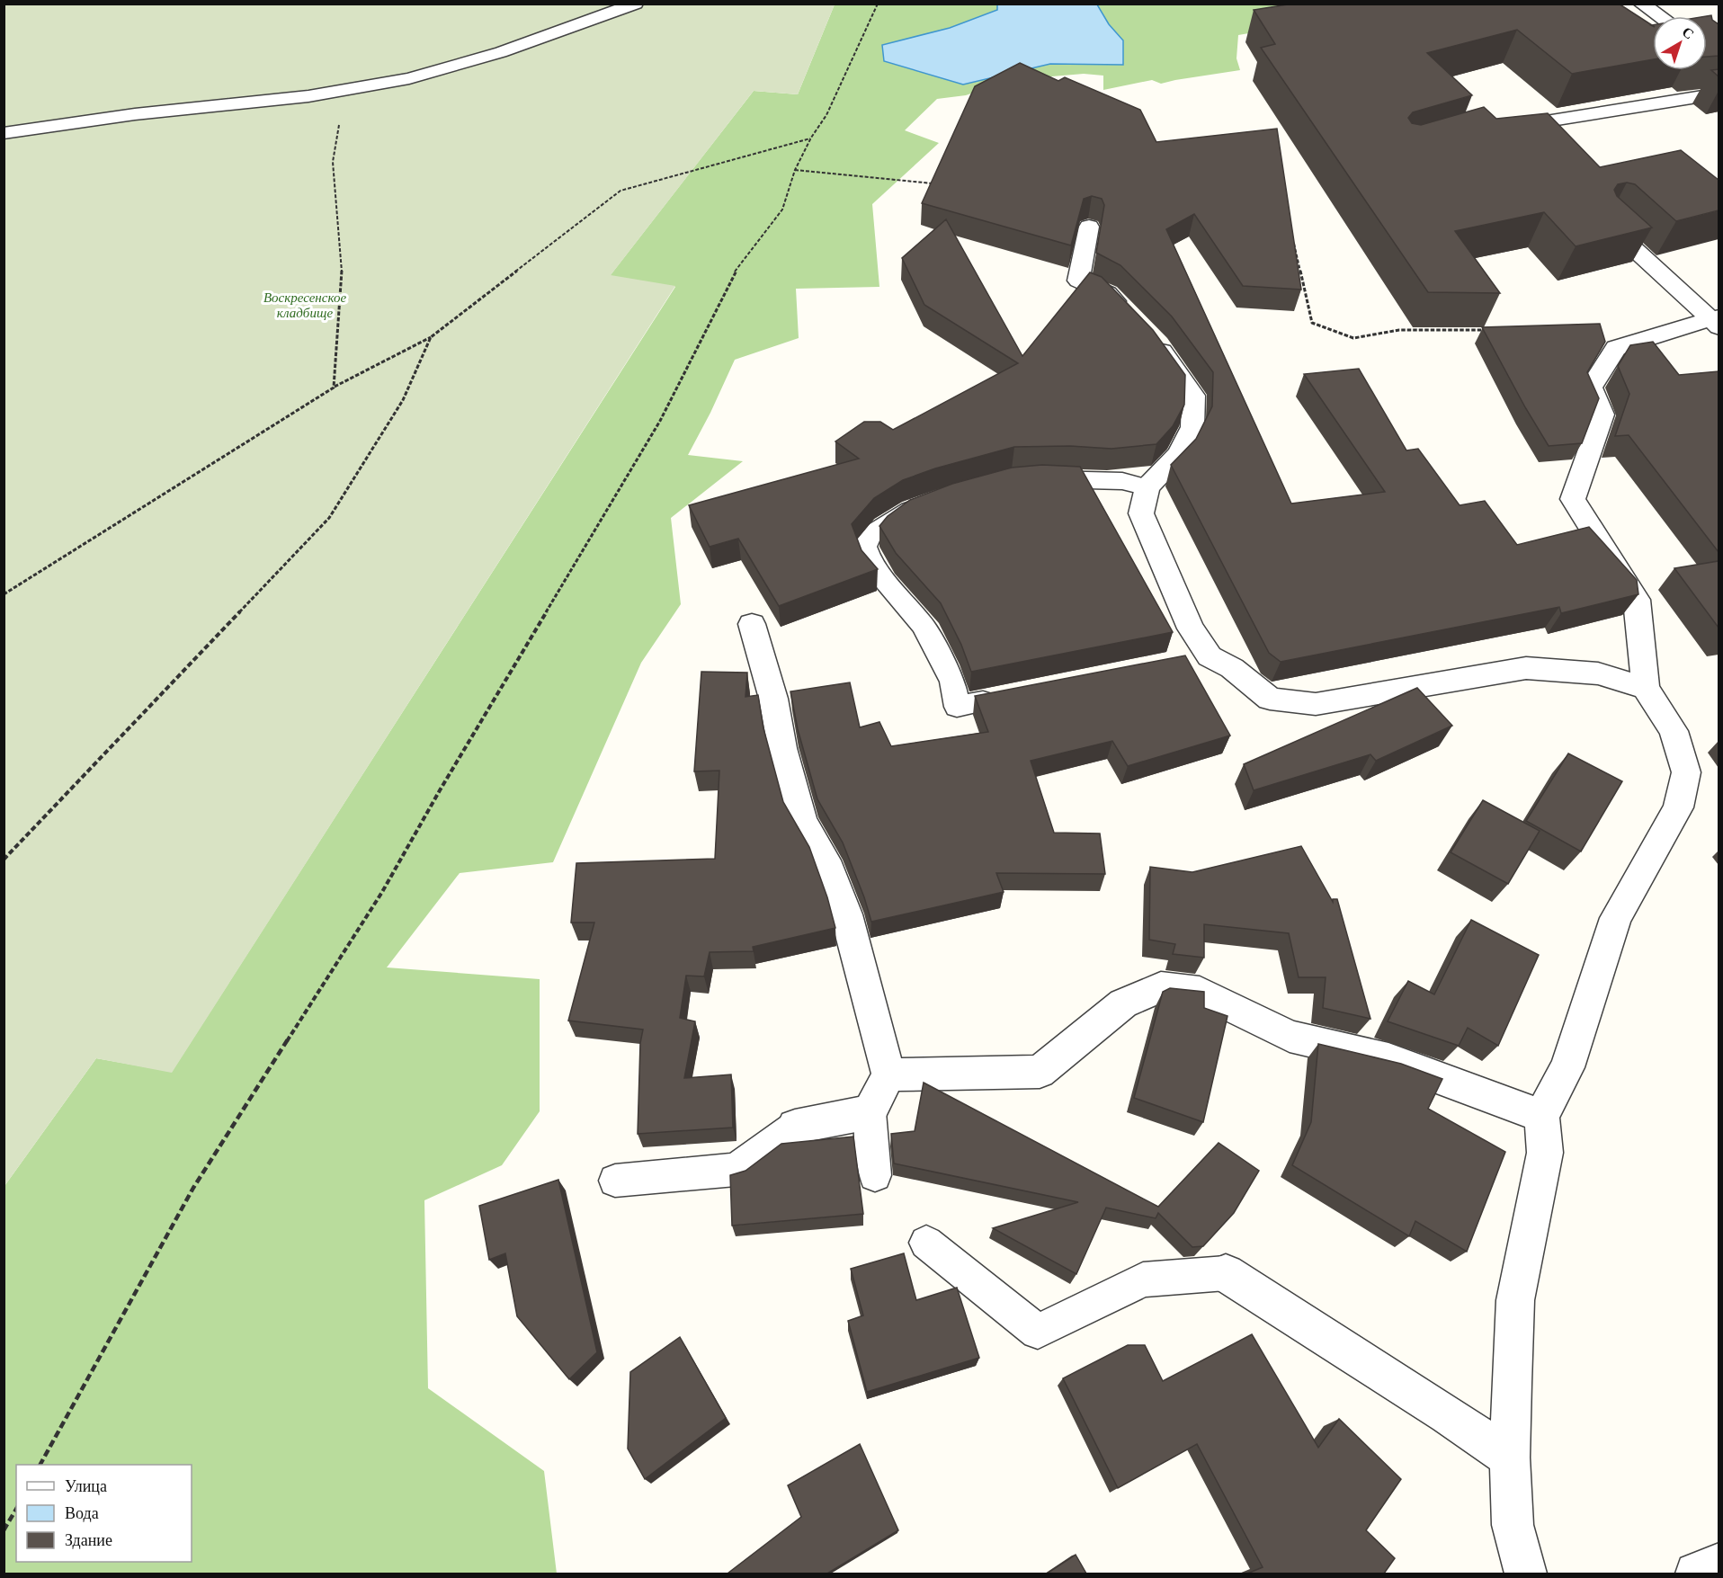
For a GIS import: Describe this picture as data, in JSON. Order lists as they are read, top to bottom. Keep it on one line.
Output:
{"parks":["Воскресенское кладбище"],"legend":["Улица","Вода","Здание"],"north":"top right"}
